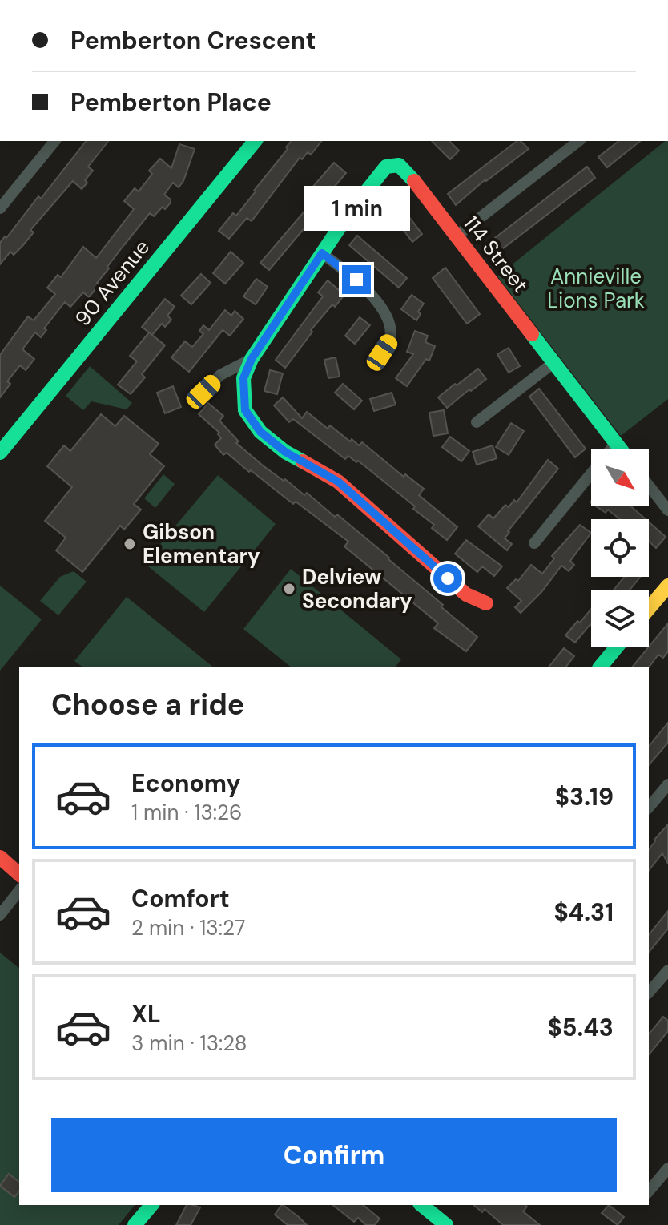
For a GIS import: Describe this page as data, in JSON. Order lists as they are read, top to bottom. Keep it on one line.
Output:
{"streets":{"street":["114 Street","90 Avenue"]},"parks":["Annieville Lions Park"],"places":["Gibson Elementary","Delview Secondary"],"north":"bottom right","page":{"banner":["Pemberton Crescent","Pemberton Place"],"bubble":"1 min","heading":"Choose a ride","list":[{"name":"Economy","note":"1 min · 13:26","value":"$3.19"},{"name":"Comfort","note":"2 min · 13:27","value":"$4.31"},{"name":"XL","note":"3 min · 13:28","value":"$5.43"}],"buttons":"Confirm"}}
